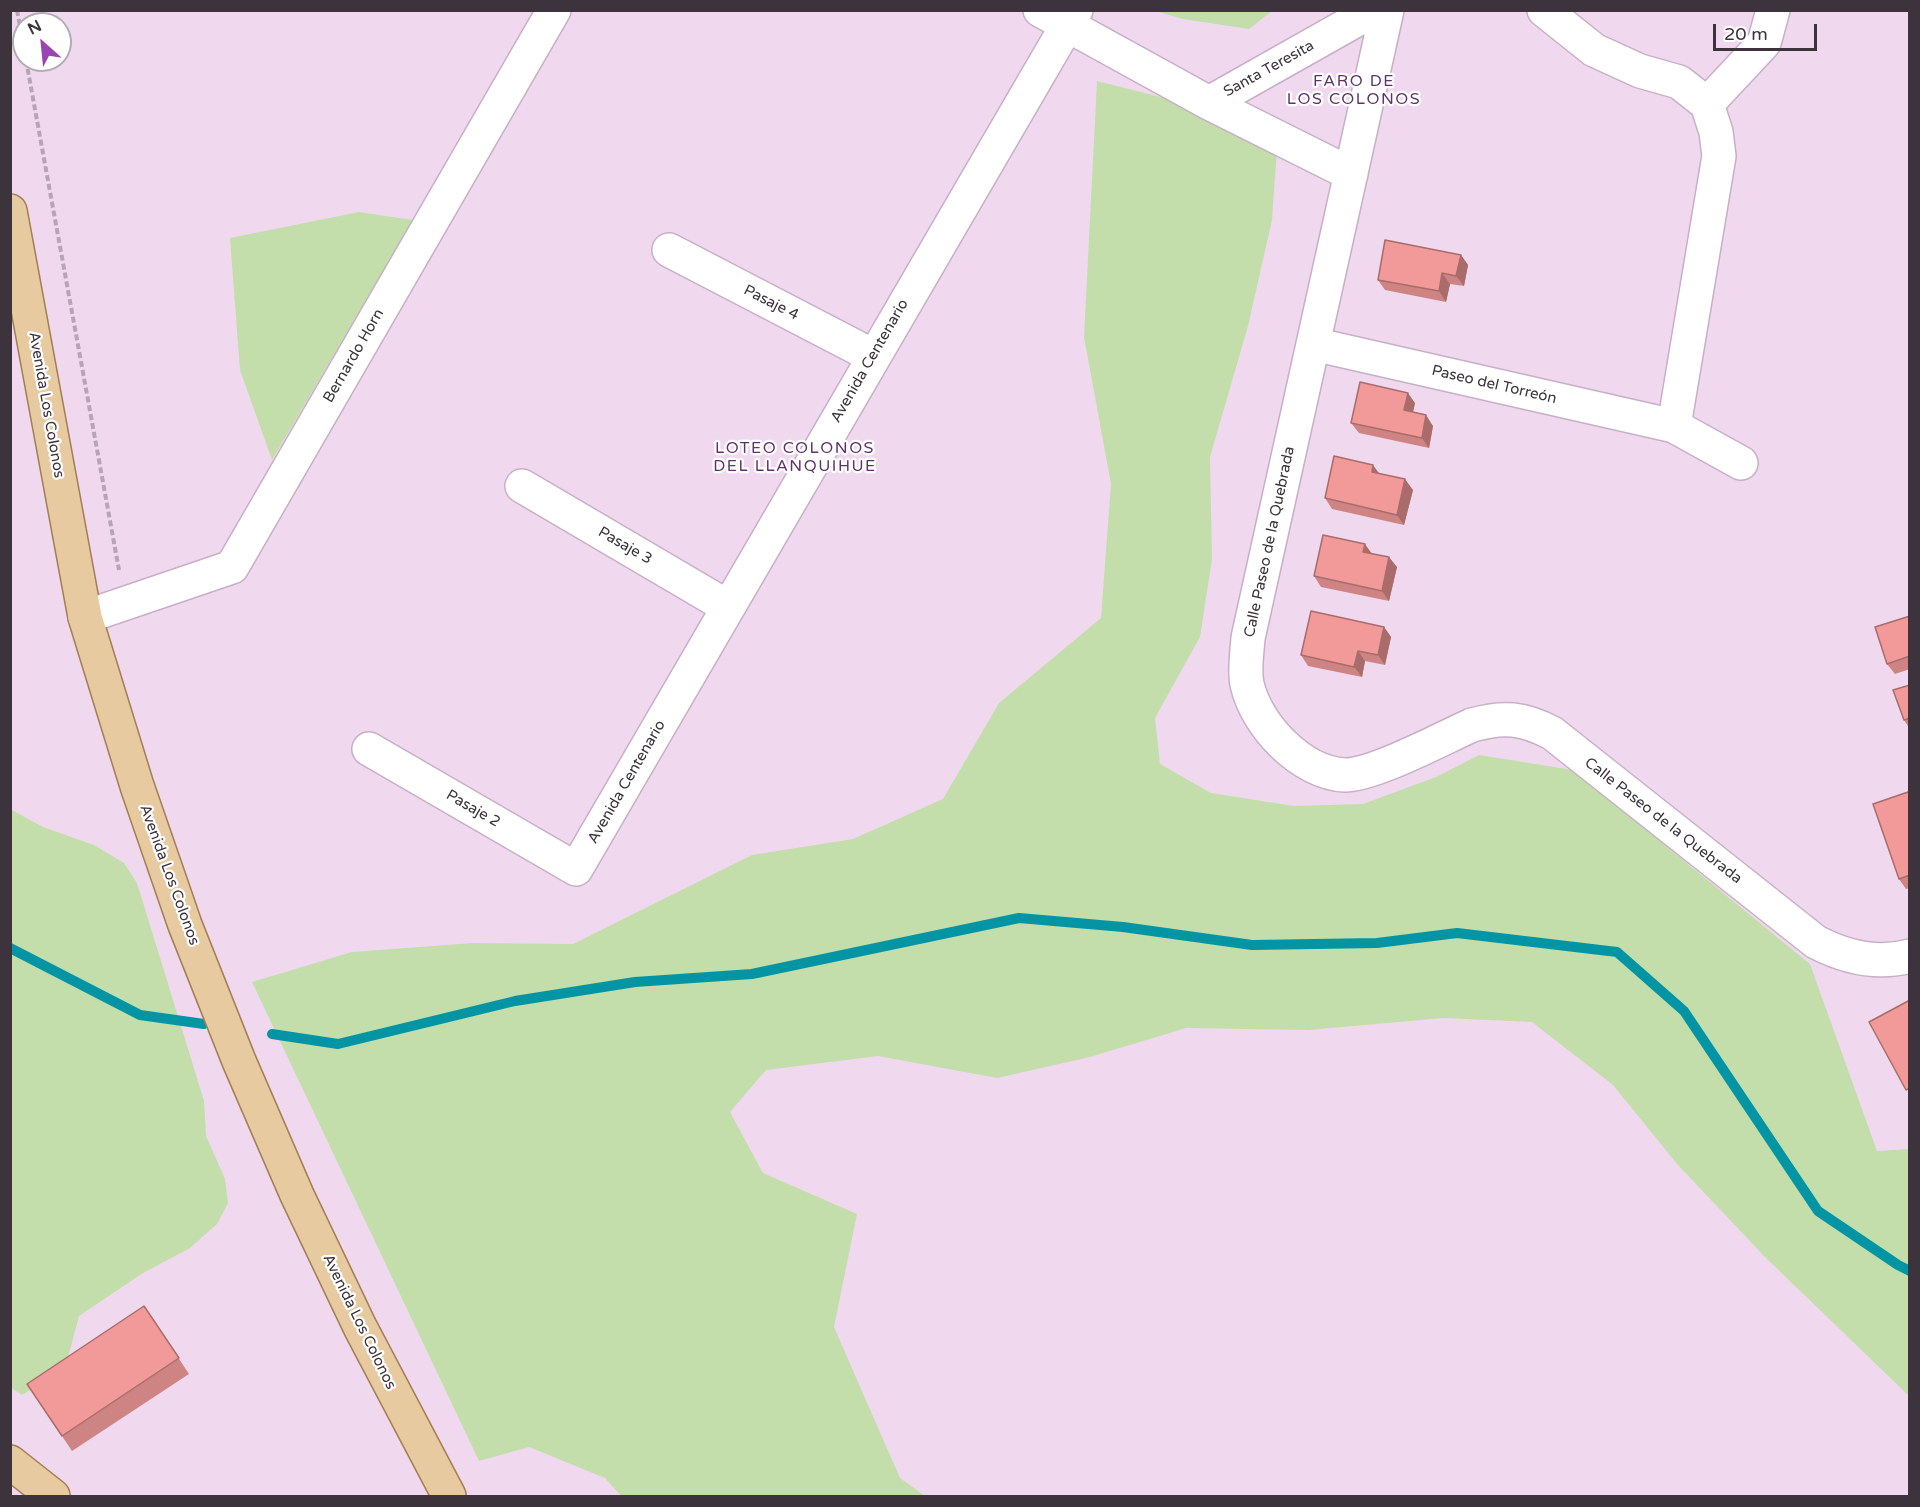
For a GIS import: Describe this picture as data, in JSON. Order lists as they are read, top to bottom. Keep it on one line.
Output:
{"streets":{"main road":["Avenida Los Colonos"],"street":["Santa Teresita","Pasaje 4","Bernardo Horn","Avenida Centenario","Paseo del Torreón","Calle Paseo de la Quebrada","Pasaje 3","Pasaje 2"]},"crossings":[["Santa Teresita","Calle Paseo de la Quebrada"],["Pasaje 4","Avenida Centenario"],["Bernardo Horn","Avenida Los Colonos"],["Avenida Centenario","Pasaje 3"],["Avenida Centenario","Pasaje 2"],["Paseo del Torreón","Calle Paseo de la Quebrada"]],"districts":["FARO DE LOS COLONOS","LOTEO COLONOS DEL LLANQUIHUE"],"scale_bar":"20 m","north":"top left"}
